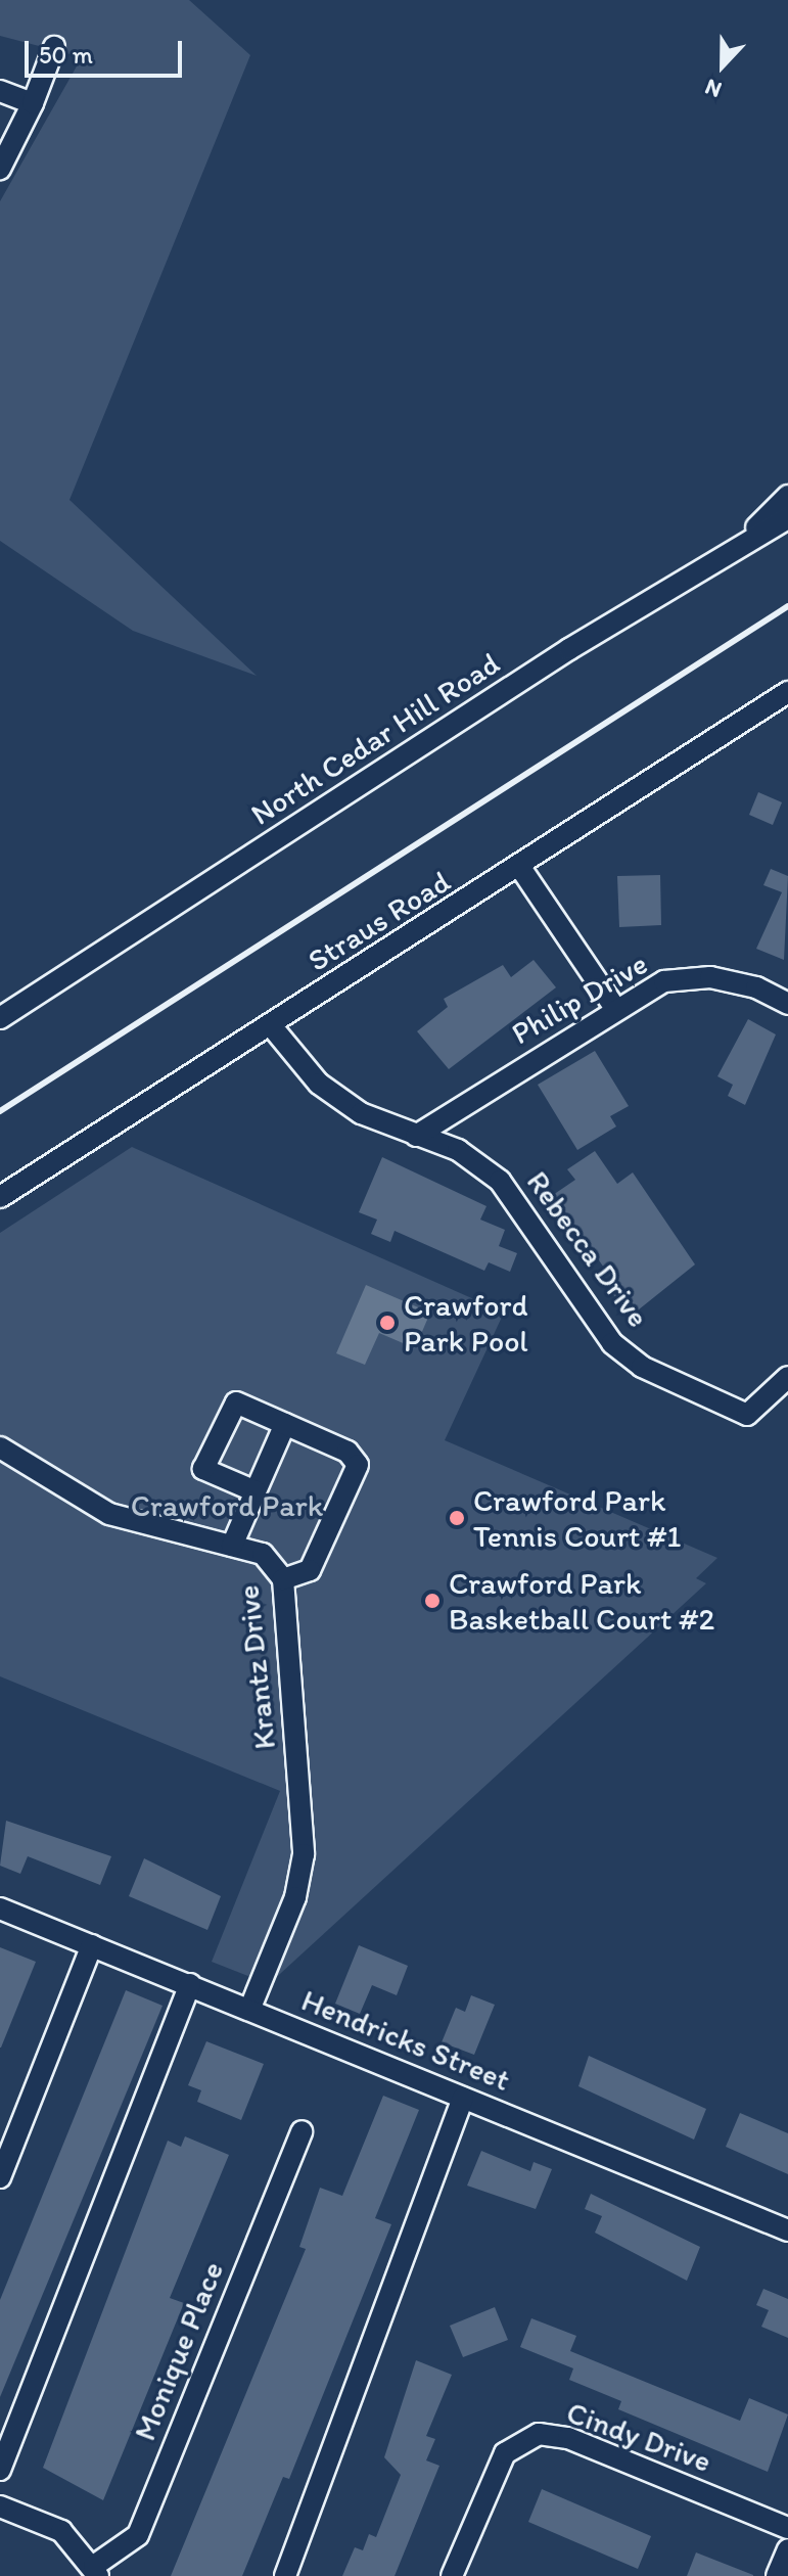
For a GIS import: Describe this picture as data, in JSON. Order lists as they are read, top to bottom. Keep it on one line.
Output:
{"streets":{"street":["North Cedar Hill Road","Straus Road","Philip Drive","Rebecca Drive","Krantz Drive","Hendricks Street","Monique Place","Cindy Drive"]},"crossings":[["Straus Road","Rebecca Drive"],["Philip Drive","Rebecca Drive"],["Krantz Drive","Hendricks Street"]],"parks":["Crawford Park"],"places":["Crawford Park Pool","Crawford Park Tennis Court #1","Crawford Park Basketball Court #2"],"scale_bar":"50 m","north":"bottom"}
